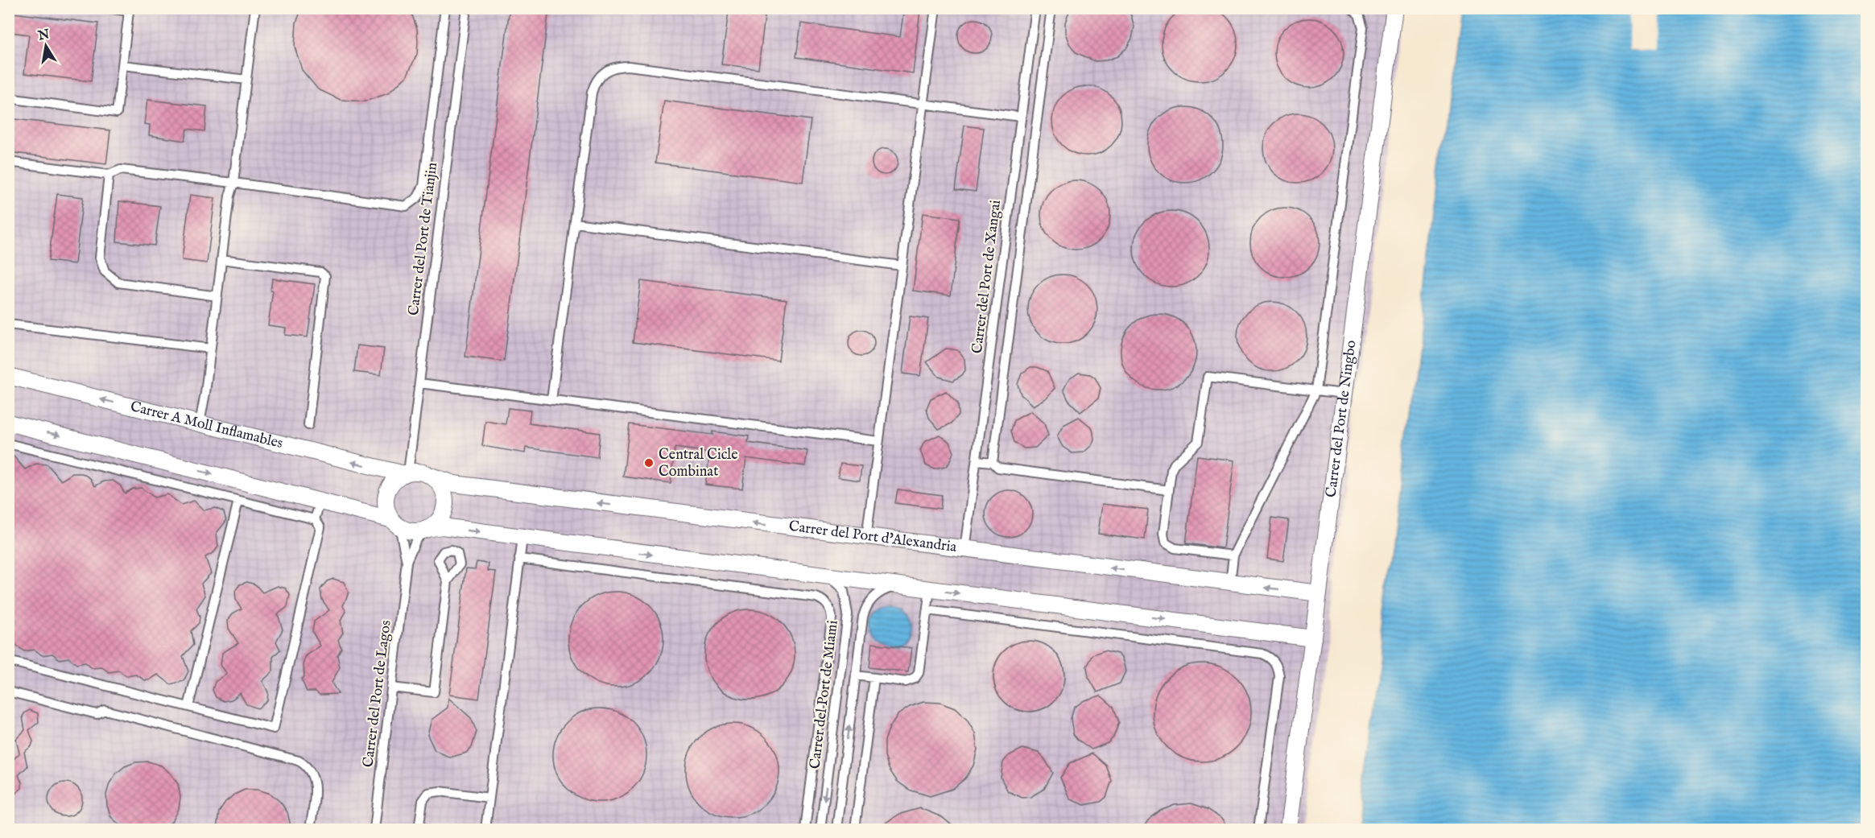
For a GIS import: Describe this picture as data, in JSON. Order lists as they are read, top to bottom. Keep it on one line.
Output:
{"streets":{"street":["Carrer del Port de Ningbo","Carrer A Moll Inflamables","Carrer del Port d'Alexandria"],"lane":["Carrer del Port de Tianjin","Carrer del Port de Xangai","Carrer del Port de Lagos","Carrer del Port de Miami"]},"crossings":[["Carrer del Port de Tianjin","Carrer A Moll Inflamables"],["Carrer del Port de Tianjin","Carrer del Port d'Alexandria"],["Carrer del Port de Xangai","Carrer del Port d'Alexandria"],["Carrer del Port de Ningbo","Carrer del Port d'Alexandria"],["Carrer A Moll Inflamables","Carrer del Port d'Alexandria"]],"places":["Central Cicle Combinat"],"north":"top"}
